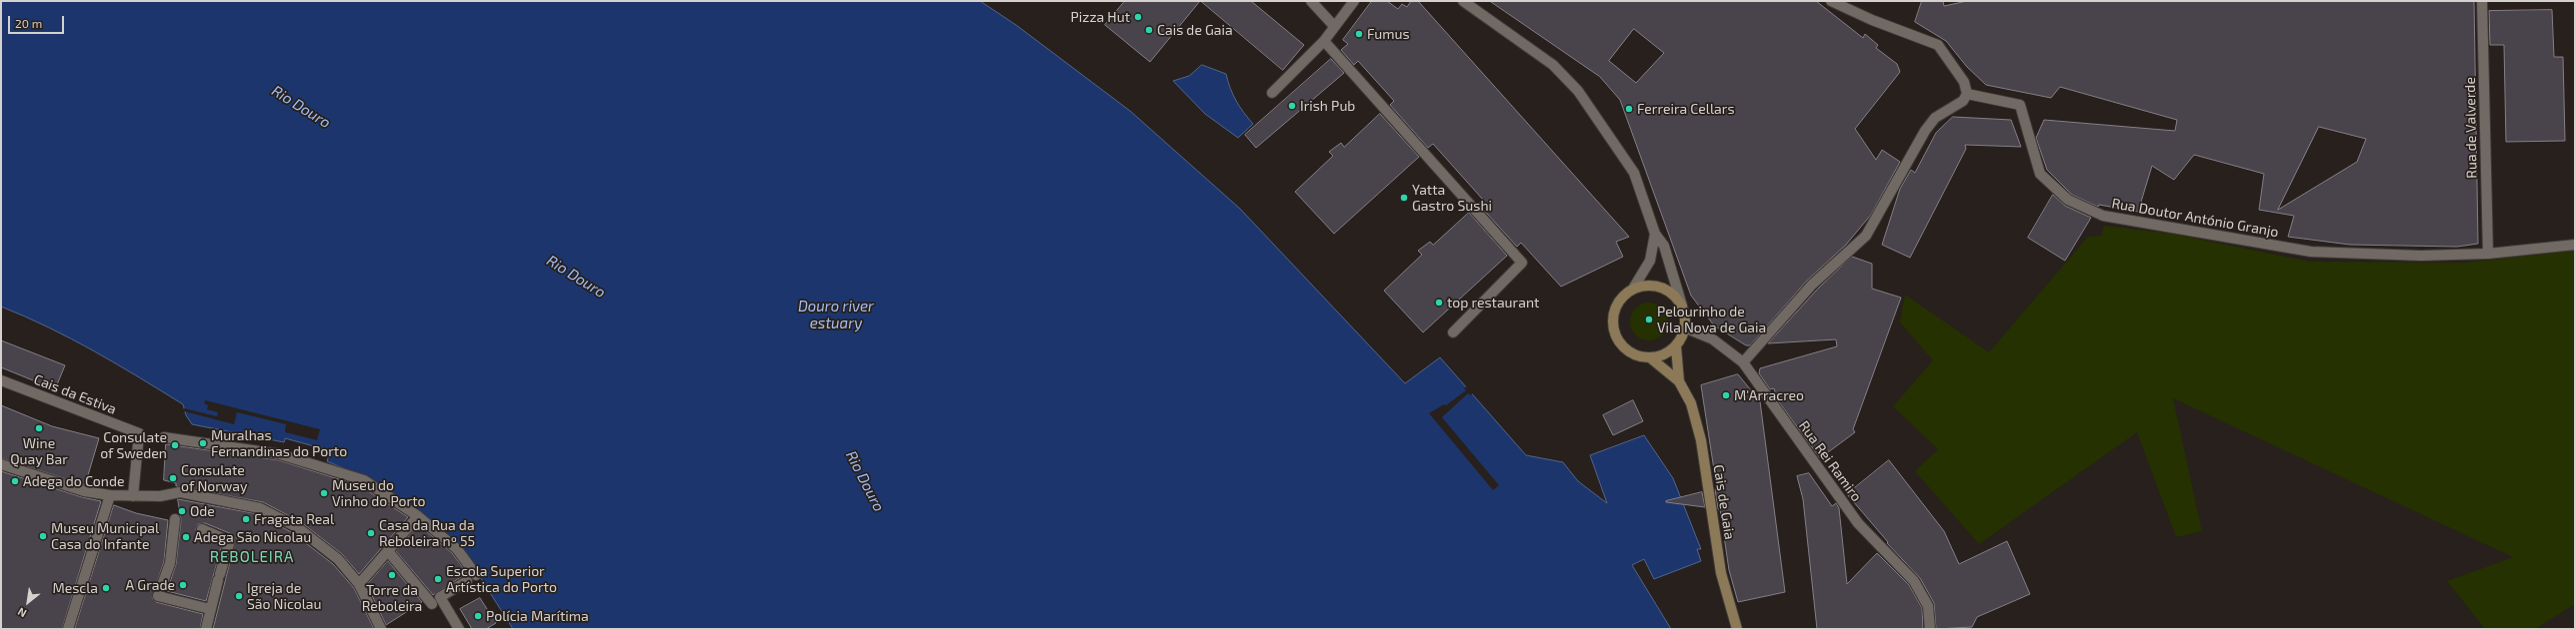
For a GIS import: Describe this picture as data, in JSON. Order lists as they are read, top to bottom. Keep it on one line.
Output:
{"streets":{"main road":["Cais de Gaia"],"street":["Rua de Valverde","Rua Doutor António Granjo","Cais da Estiva","Rua Rei Ramiro"]},"crossings":[["Rua de Valverde","Rua Doutor António Granjo"],["Rua Rei Ramiro","Cais de Gaia"]],"districts":["REBOLEIRA"],"water":["Rio Douro","Douro river estuary"],"places":["Pizza Hut","Cais de Gaia","Fumus","Irish Pub","Ferreira Cellars","Yatta Gastro Sushi","top restaurant","Pelourinho de Vila Nova de Gaia","M'Arracreo","Wine Quay Bar","Muralhas Fernandinas do Porto","Consulate of Sweden","Consulate of Norway","Adega do Conde","Museu do Vinho do Porto","Ode","Fragata Real","Casa da Rua da Reboleira nº 55","Museu Municipal Casa do Infante","Adega São Nicolau","Torre da Reboleira","Escola Superior Artística do Porto","A Grade","Mescla","Igreja de São Nicolau","Polícia Marítima"],"scale_bar":"20 m","north":"bottom left"}
